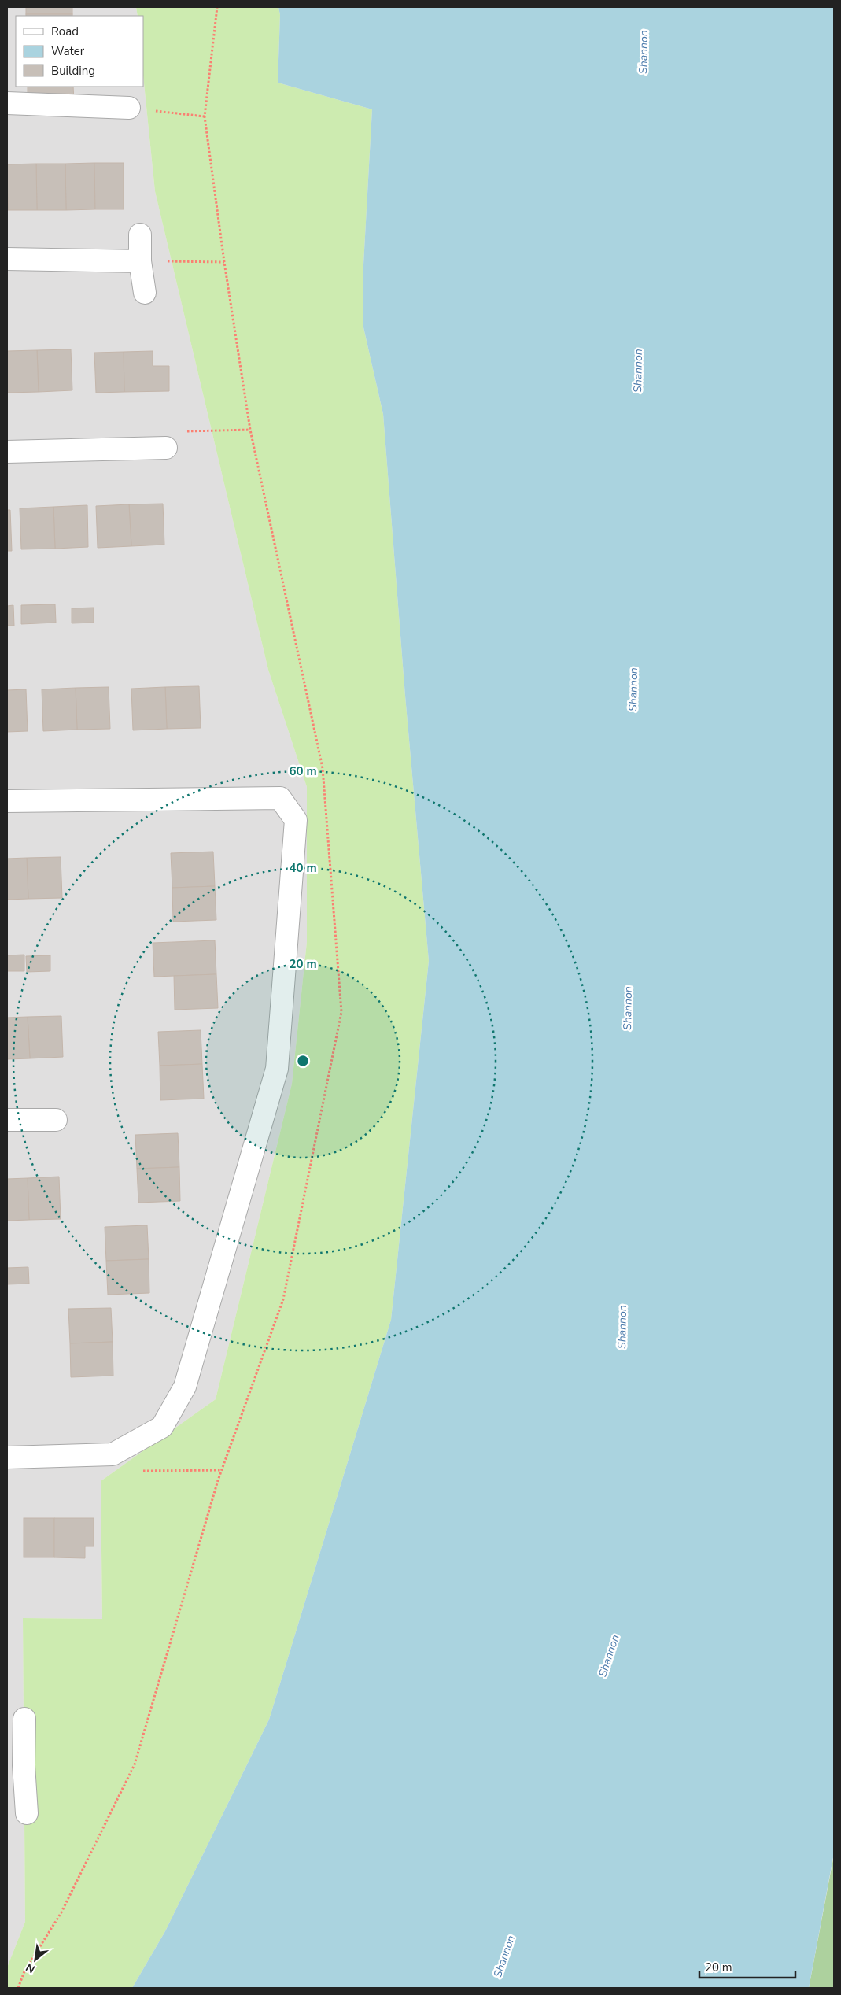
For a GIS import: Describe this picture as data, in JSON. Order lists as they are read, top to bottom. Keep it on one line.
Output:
{"water":["Shannon"],"legend":["Road","Water","Building"],"scale_bar":"20 m","north":"bottom left","rings":["60 m","40 m","20 m"]}
